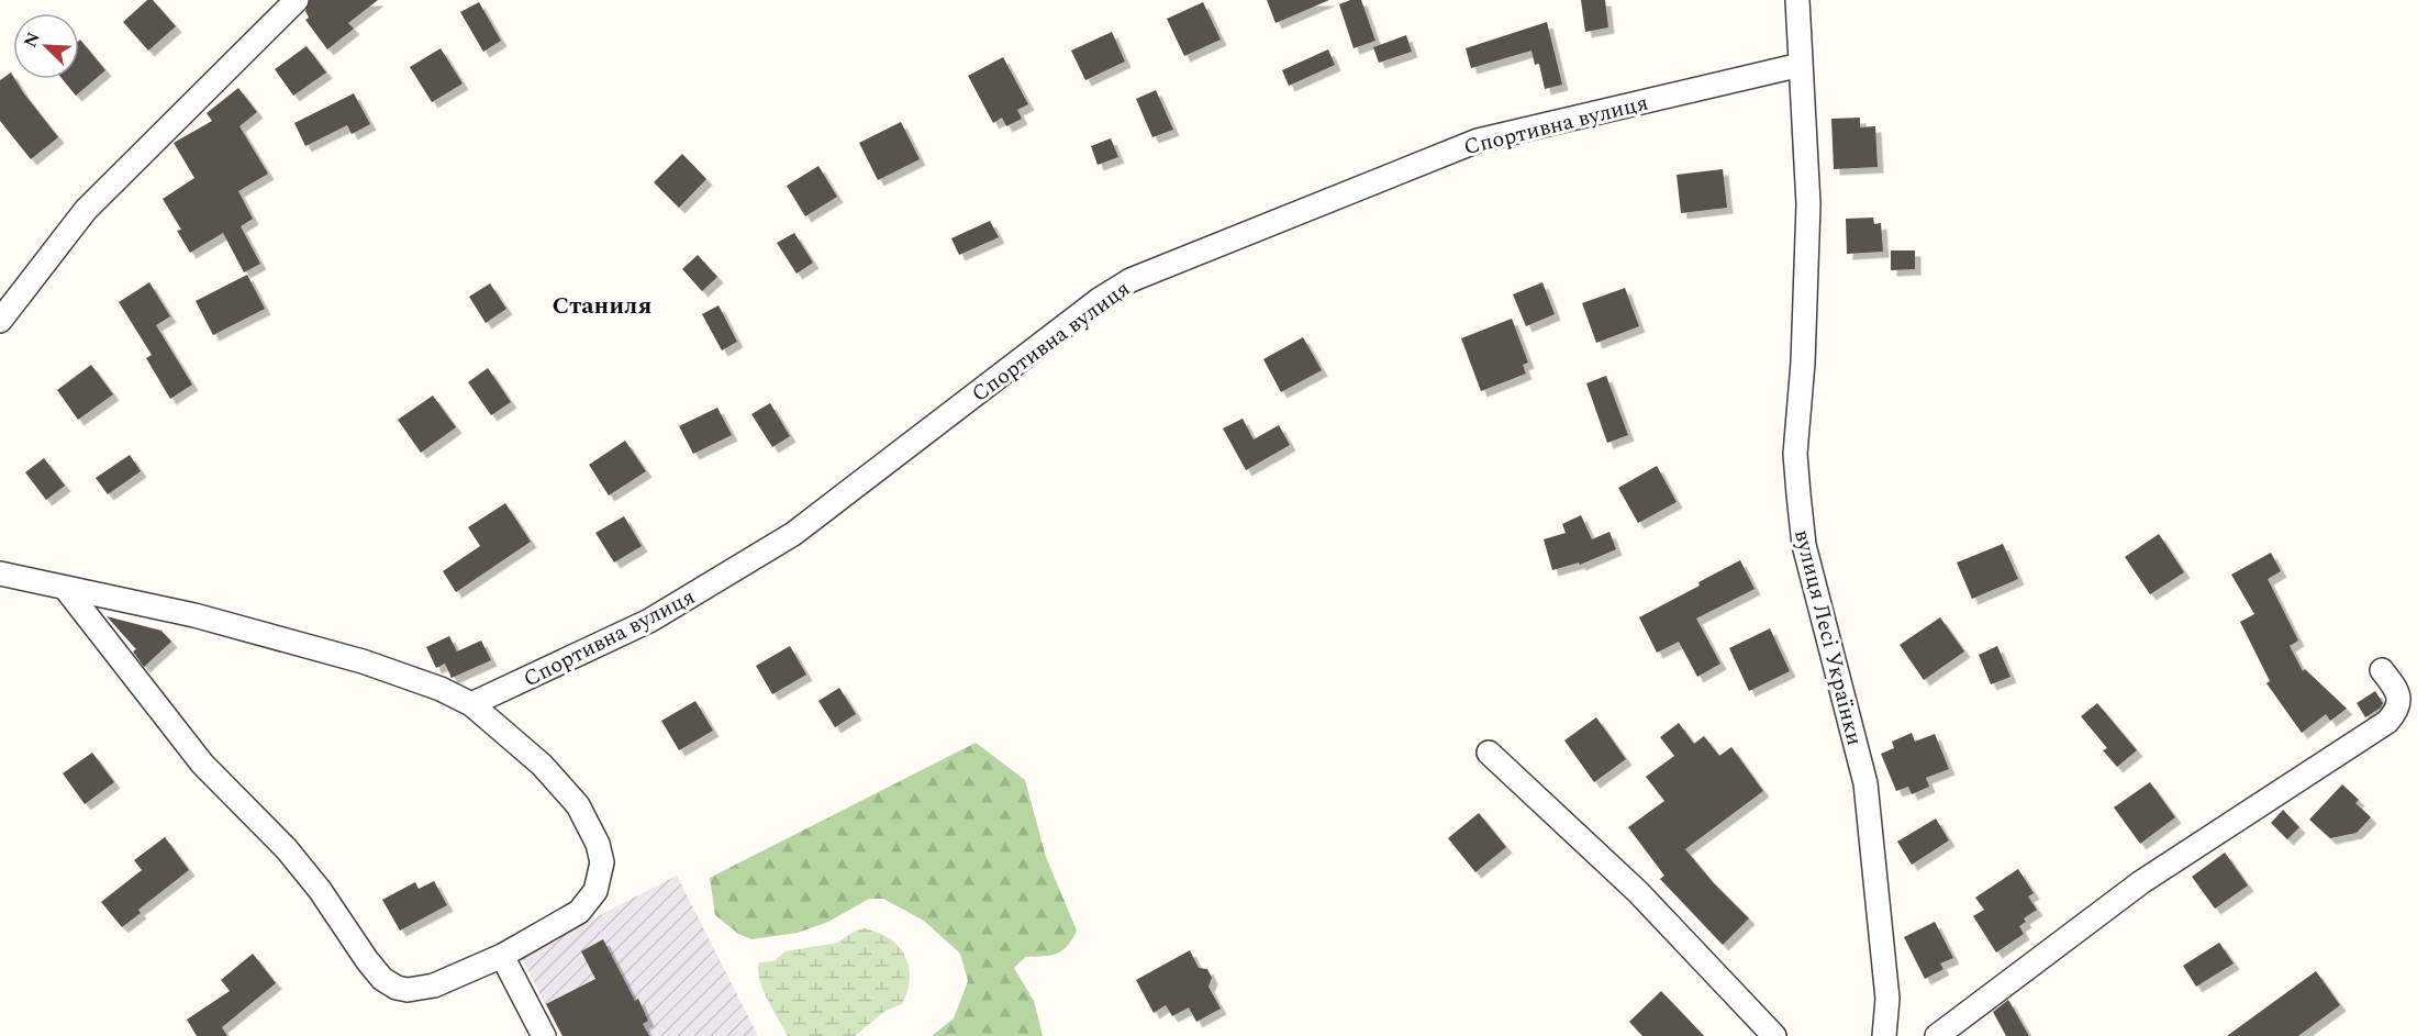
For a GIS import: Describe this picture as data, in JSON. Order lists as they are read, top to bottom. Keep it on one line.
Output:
{"streets":{"street":["Спортивна вулиця","вулиця Лесі Українки"]},"crossings":[["Спортивна вулиця","вулиця Лесі Українки"]],"districts":["Станиля"],"north":"top left"}
